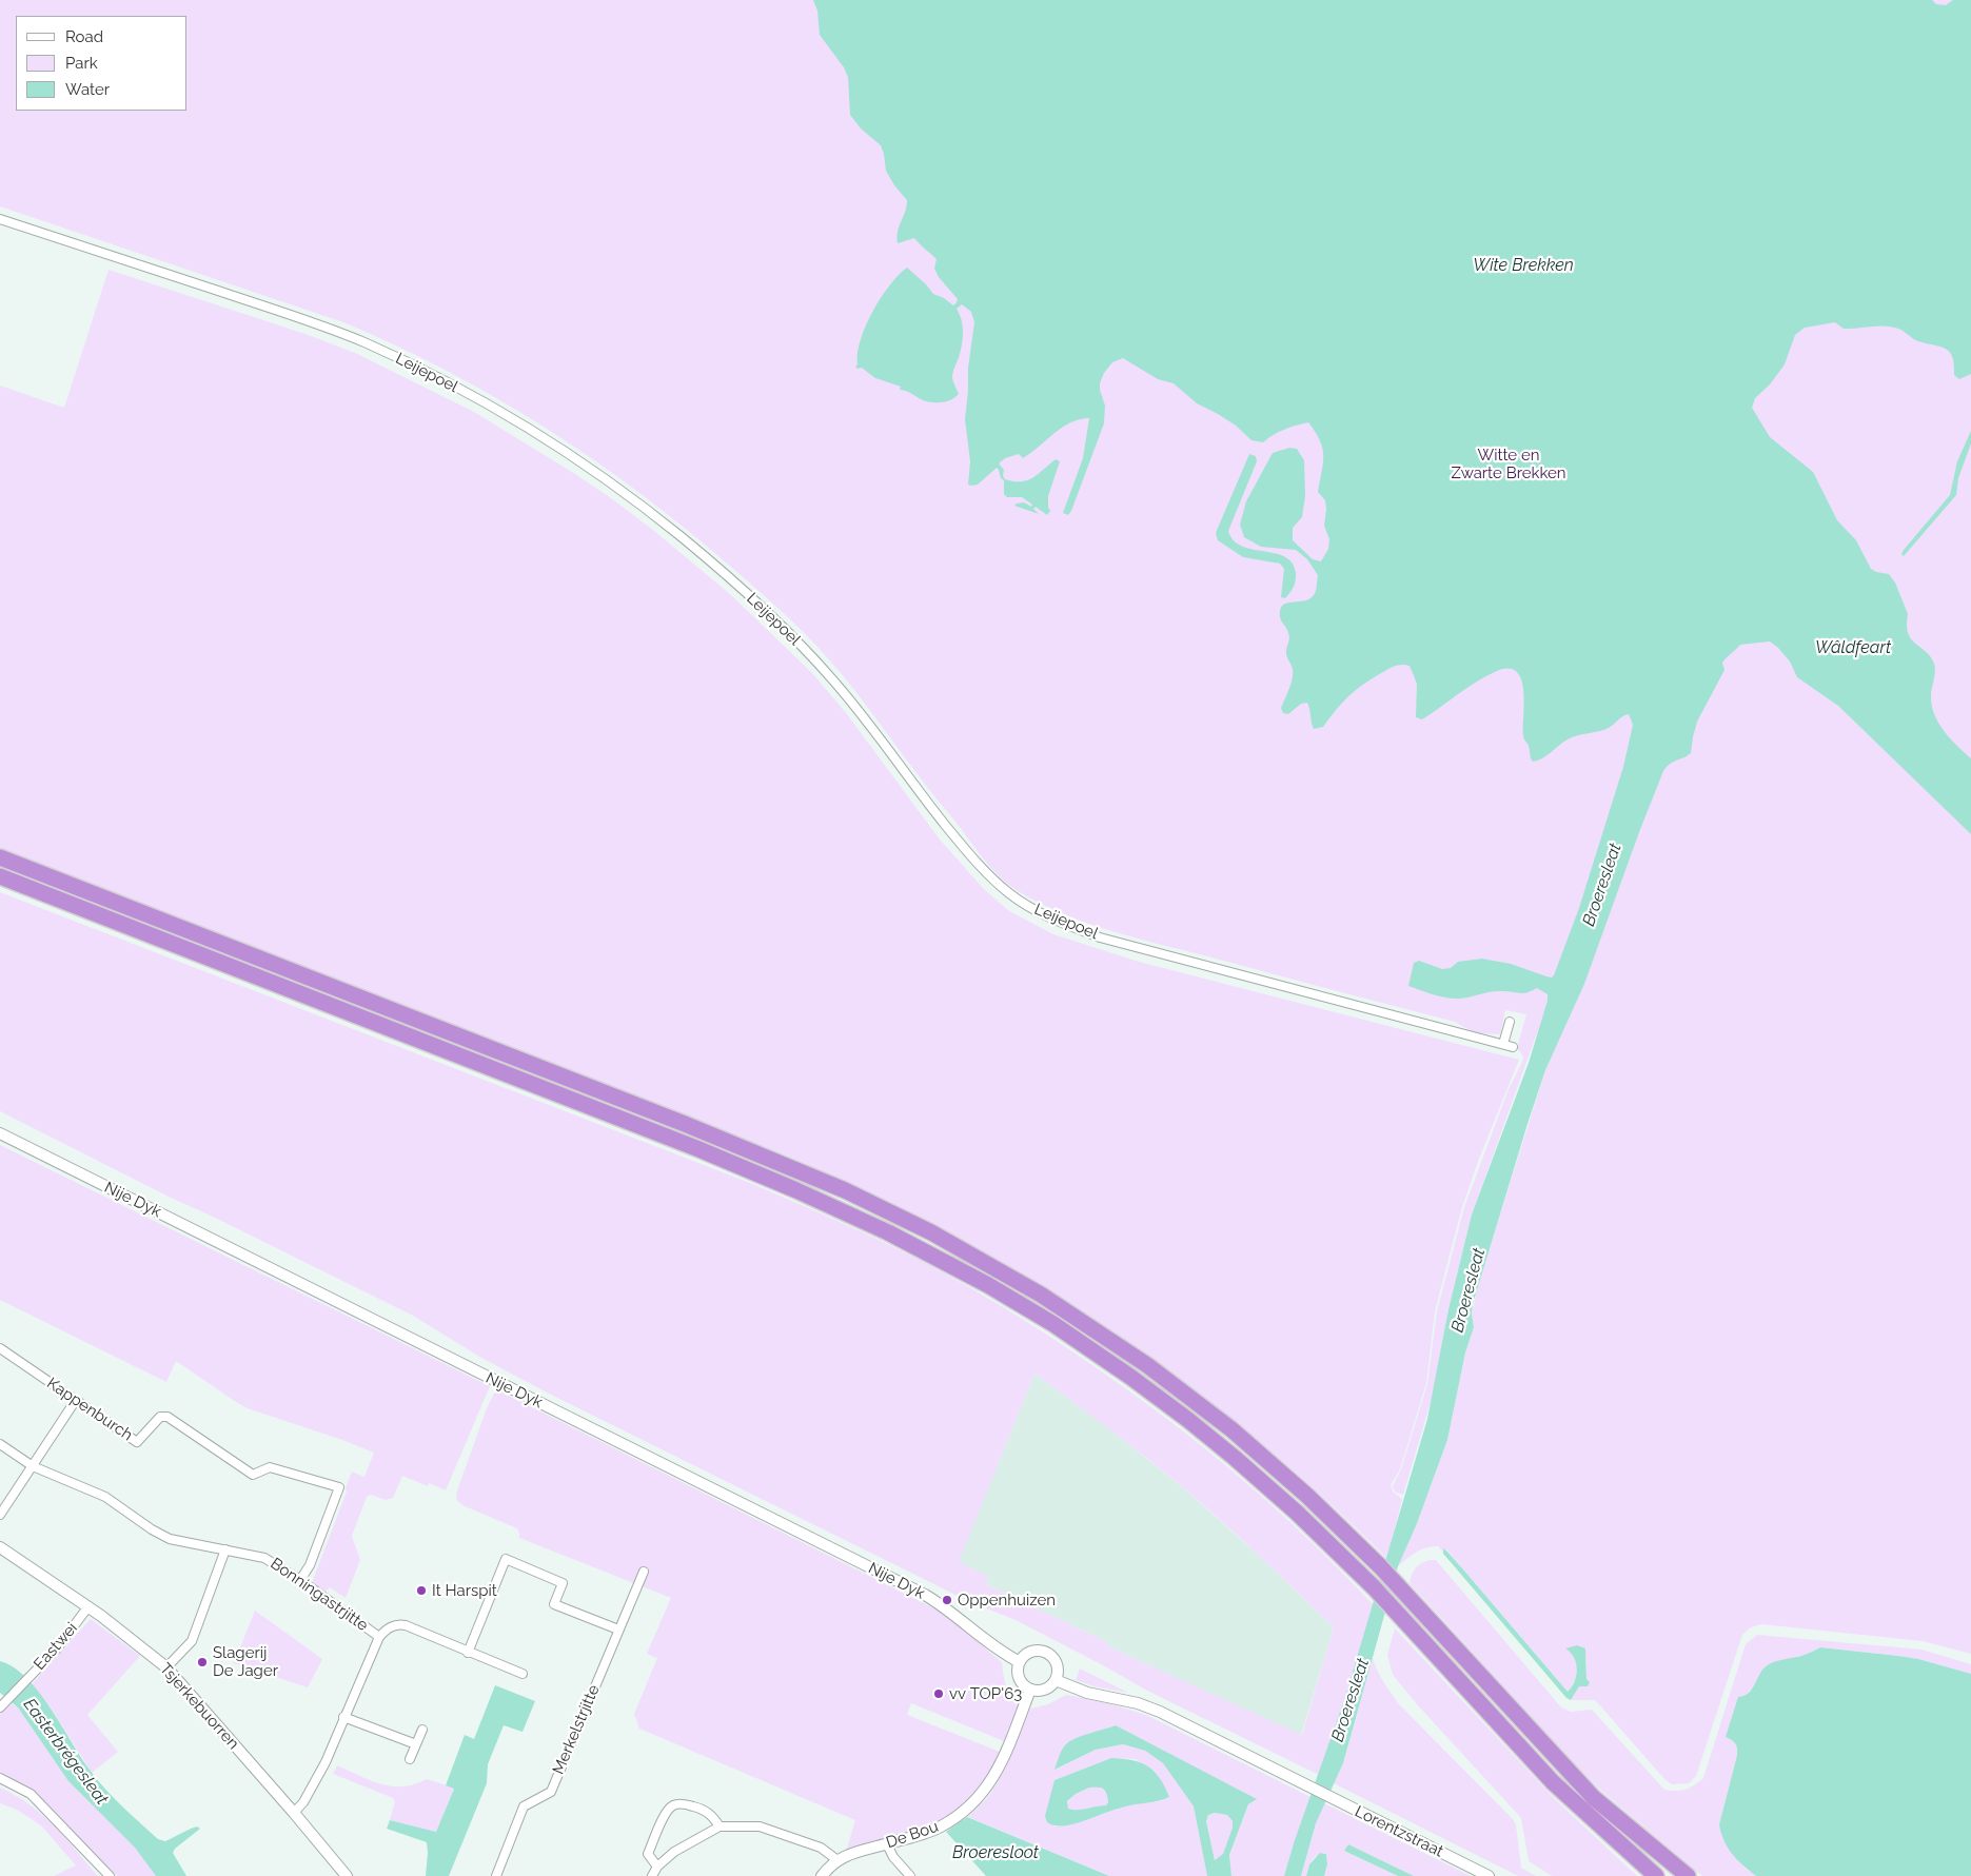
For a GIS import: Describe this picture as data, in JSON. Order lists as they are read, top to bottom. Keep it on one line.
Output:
{"streets":{"street":["Leijepoel","Nije Dyk","Kappenburch","Bonningastrjitte","Eastwei","Tsjerkebuorren","Merkelstrjitte","Lorentzstraat","De Bou"]},"crossings":[["Nije Dyk","Lorentzstraat"],["Nije Dyk","De Bou"],["Kappenburch","Bonningastrjitte"],["Eastwei","Tsjerkebuorren"],["Lorentzstraat","De Bou"]],"water":["Wite Brekken","Wâldfeart","Broeresleat","Easterbrégesleat","Broeresloot"],"parks":["Witte en Zwarte Brekken"],"places":["It Harspit","Oppenhuizen","Slagerij De Jager","vv TOP'63"],"legend":["Road","Park","Water"]}
